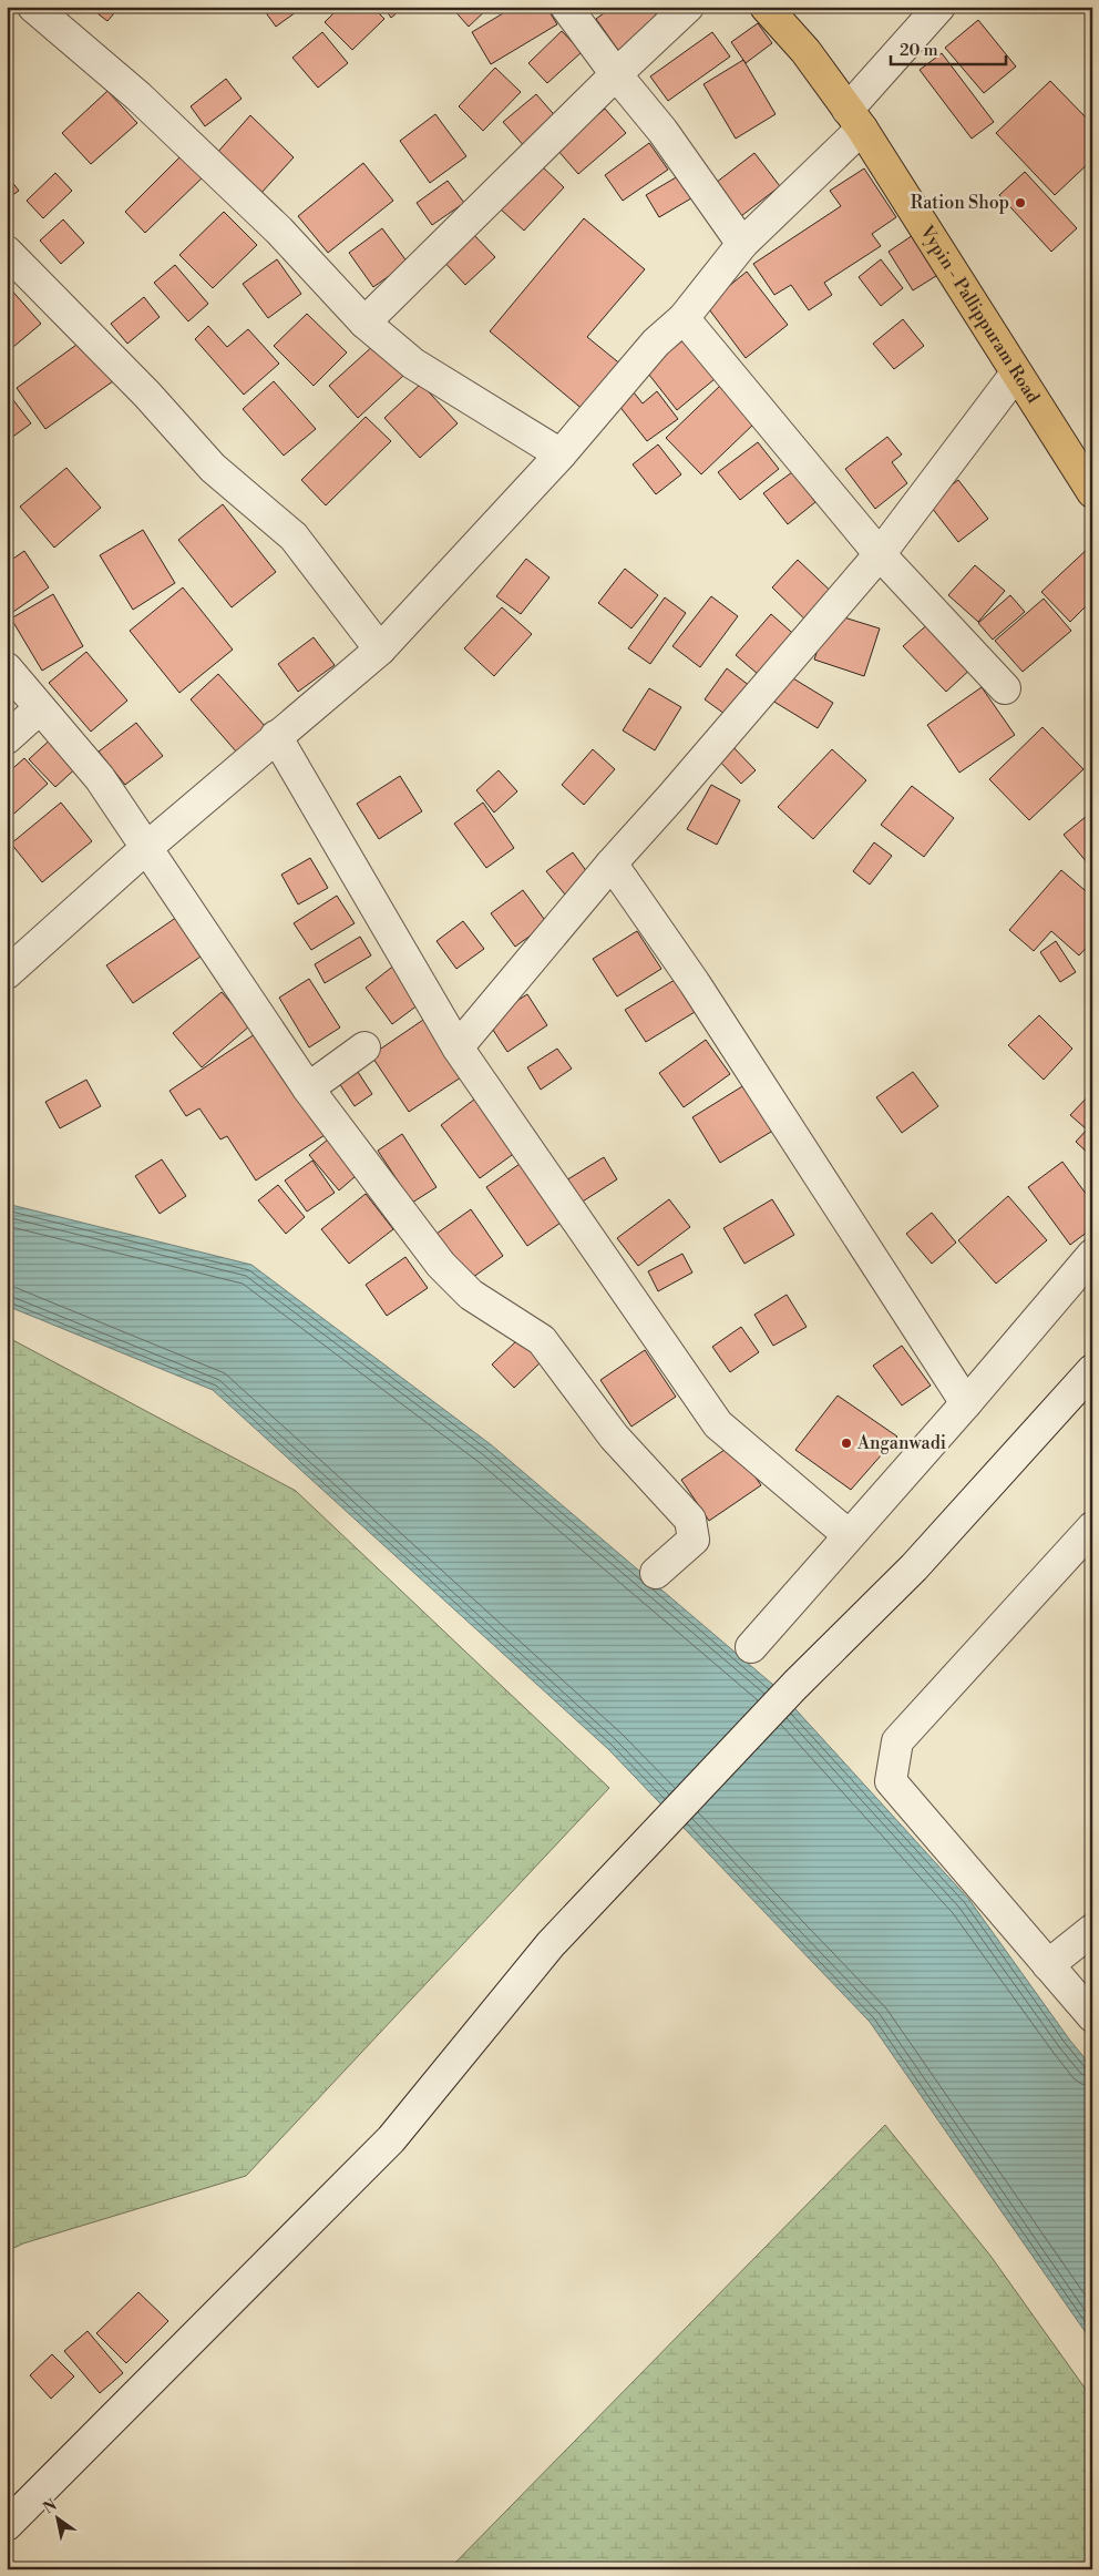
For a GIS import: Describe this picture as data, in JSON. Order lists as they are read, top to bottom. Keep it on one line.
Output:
{"streets":{"main road":["Vypin - Pallippuram Road"]},"places":["Ration Shop","Anganwadi"],"scale_bar":"20 m","north":"top left"}
